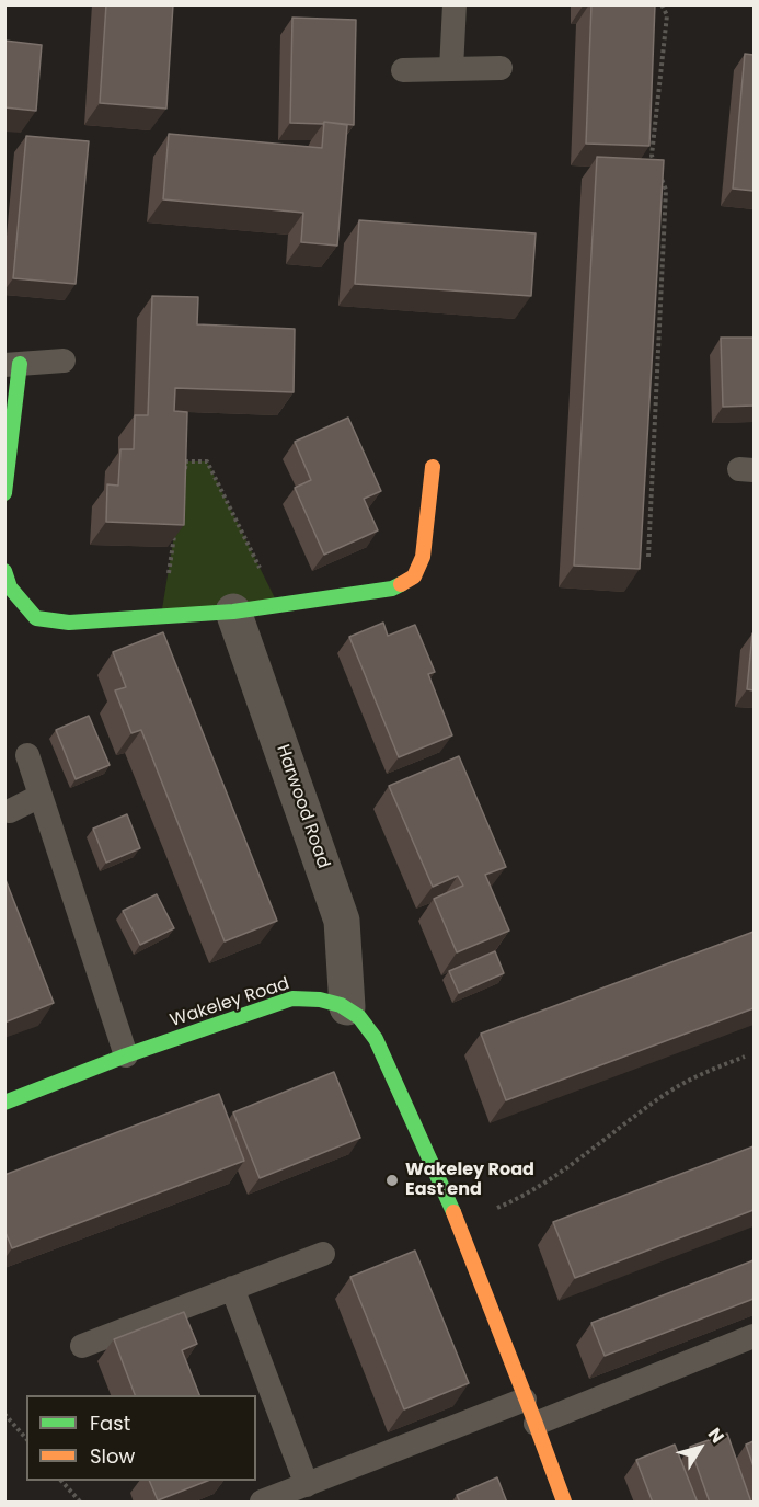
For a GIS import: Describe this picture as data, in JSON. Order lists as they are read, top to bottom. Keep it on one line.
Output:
{"streets":{"street":["Harwood Road","Wakeley Road"]},"crossings":[["Harwood Road","Wakeley Road"]],"places":["Wakeley Road East end"],"legend":["Fast","Slow"],"north":"top right"}
